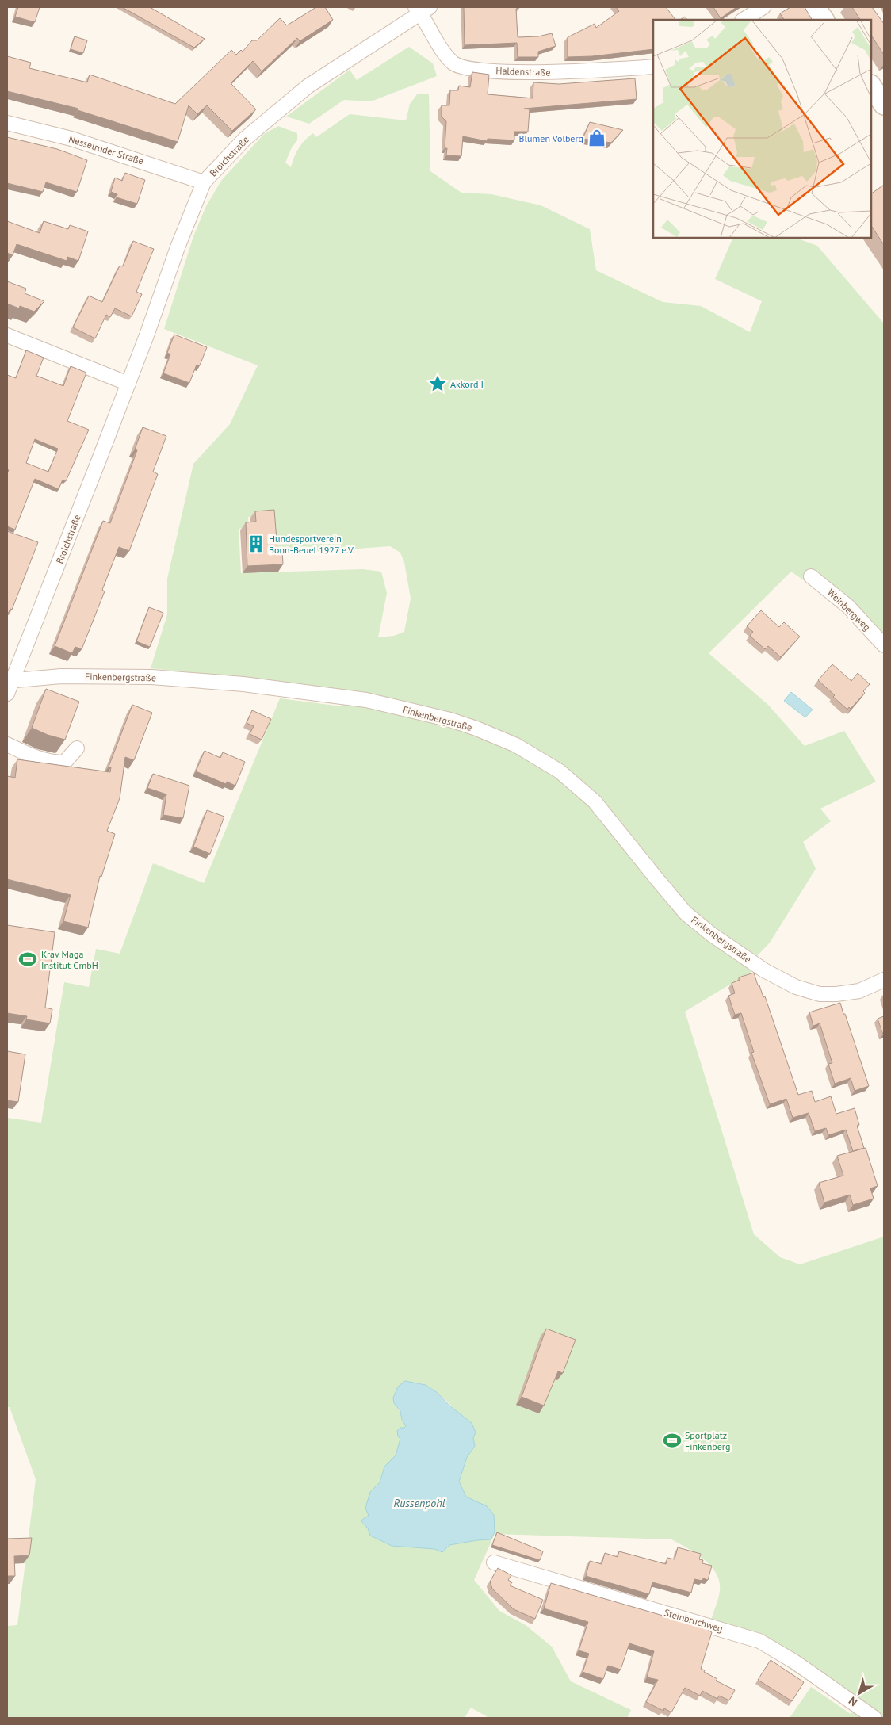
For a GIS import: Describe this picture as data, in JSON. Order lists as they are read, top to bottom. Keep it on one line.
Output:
{"streets":{"street":["Haldenstraße","Nesselroder Straße","Broichstraße","Weinbergweg","Finkenbergstraße","Steinbruchweg"]},"crossings":[["Haldenstraße","Broichstraße"],["Nesselroder Straße","Broichstraße"],["Broichstraße","Finkenbergstraße"]],"water":["Russenpohl"],"places":{"shop":["Blumen Volberg"],"place":["Akkord I"],"building":["Hundesportverein Bonn-Beuel 1927 e.V."],"sports":["Krav Maga Institut GmbH","Sportplatz Finkenberg"]},"north":"bottom left"}
